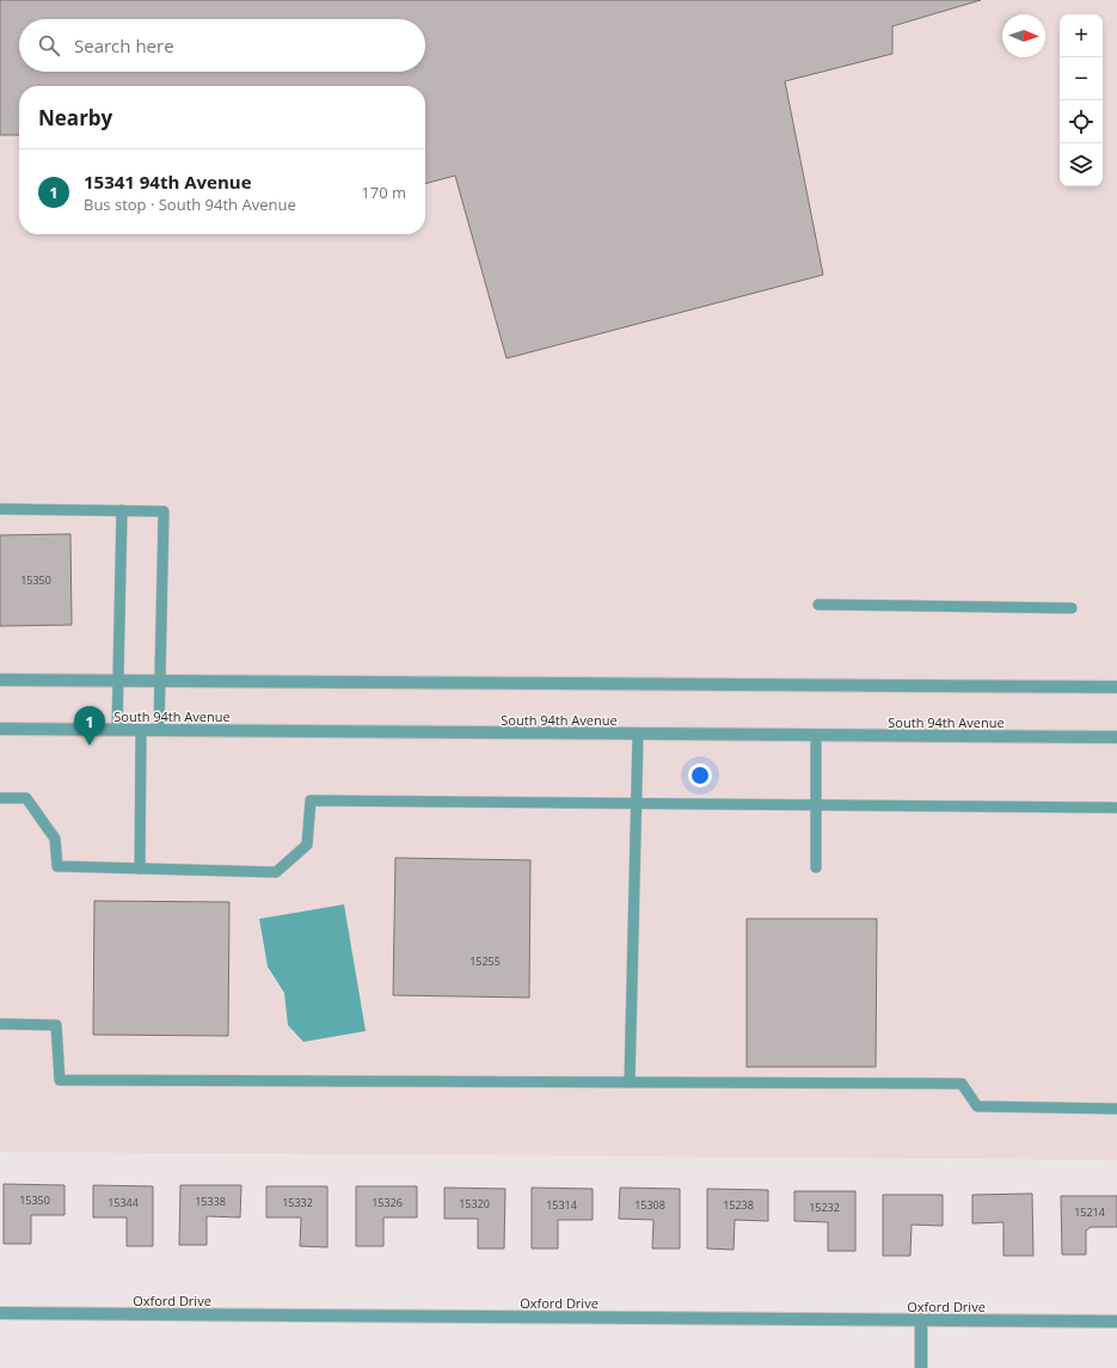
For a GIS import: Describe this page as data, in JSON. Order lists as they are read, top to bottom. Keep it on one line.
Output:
{"streets":{"street":["South 94th Avenue","Oxford Drive"]},"house_numbers":["15350","15255","15350","15338","15344","15332","15326","15320","15314","15308","15238","15232","15214"],"north":"right","page":{"map_buttons":["+","−"],"search":"Search here","heading":"Nearby","list":[{"mark":"1","name":"15341 94th Avenue","note":"Bus stop · South 94th Avenue","value":"170 m"}],"pins":"1"}}
